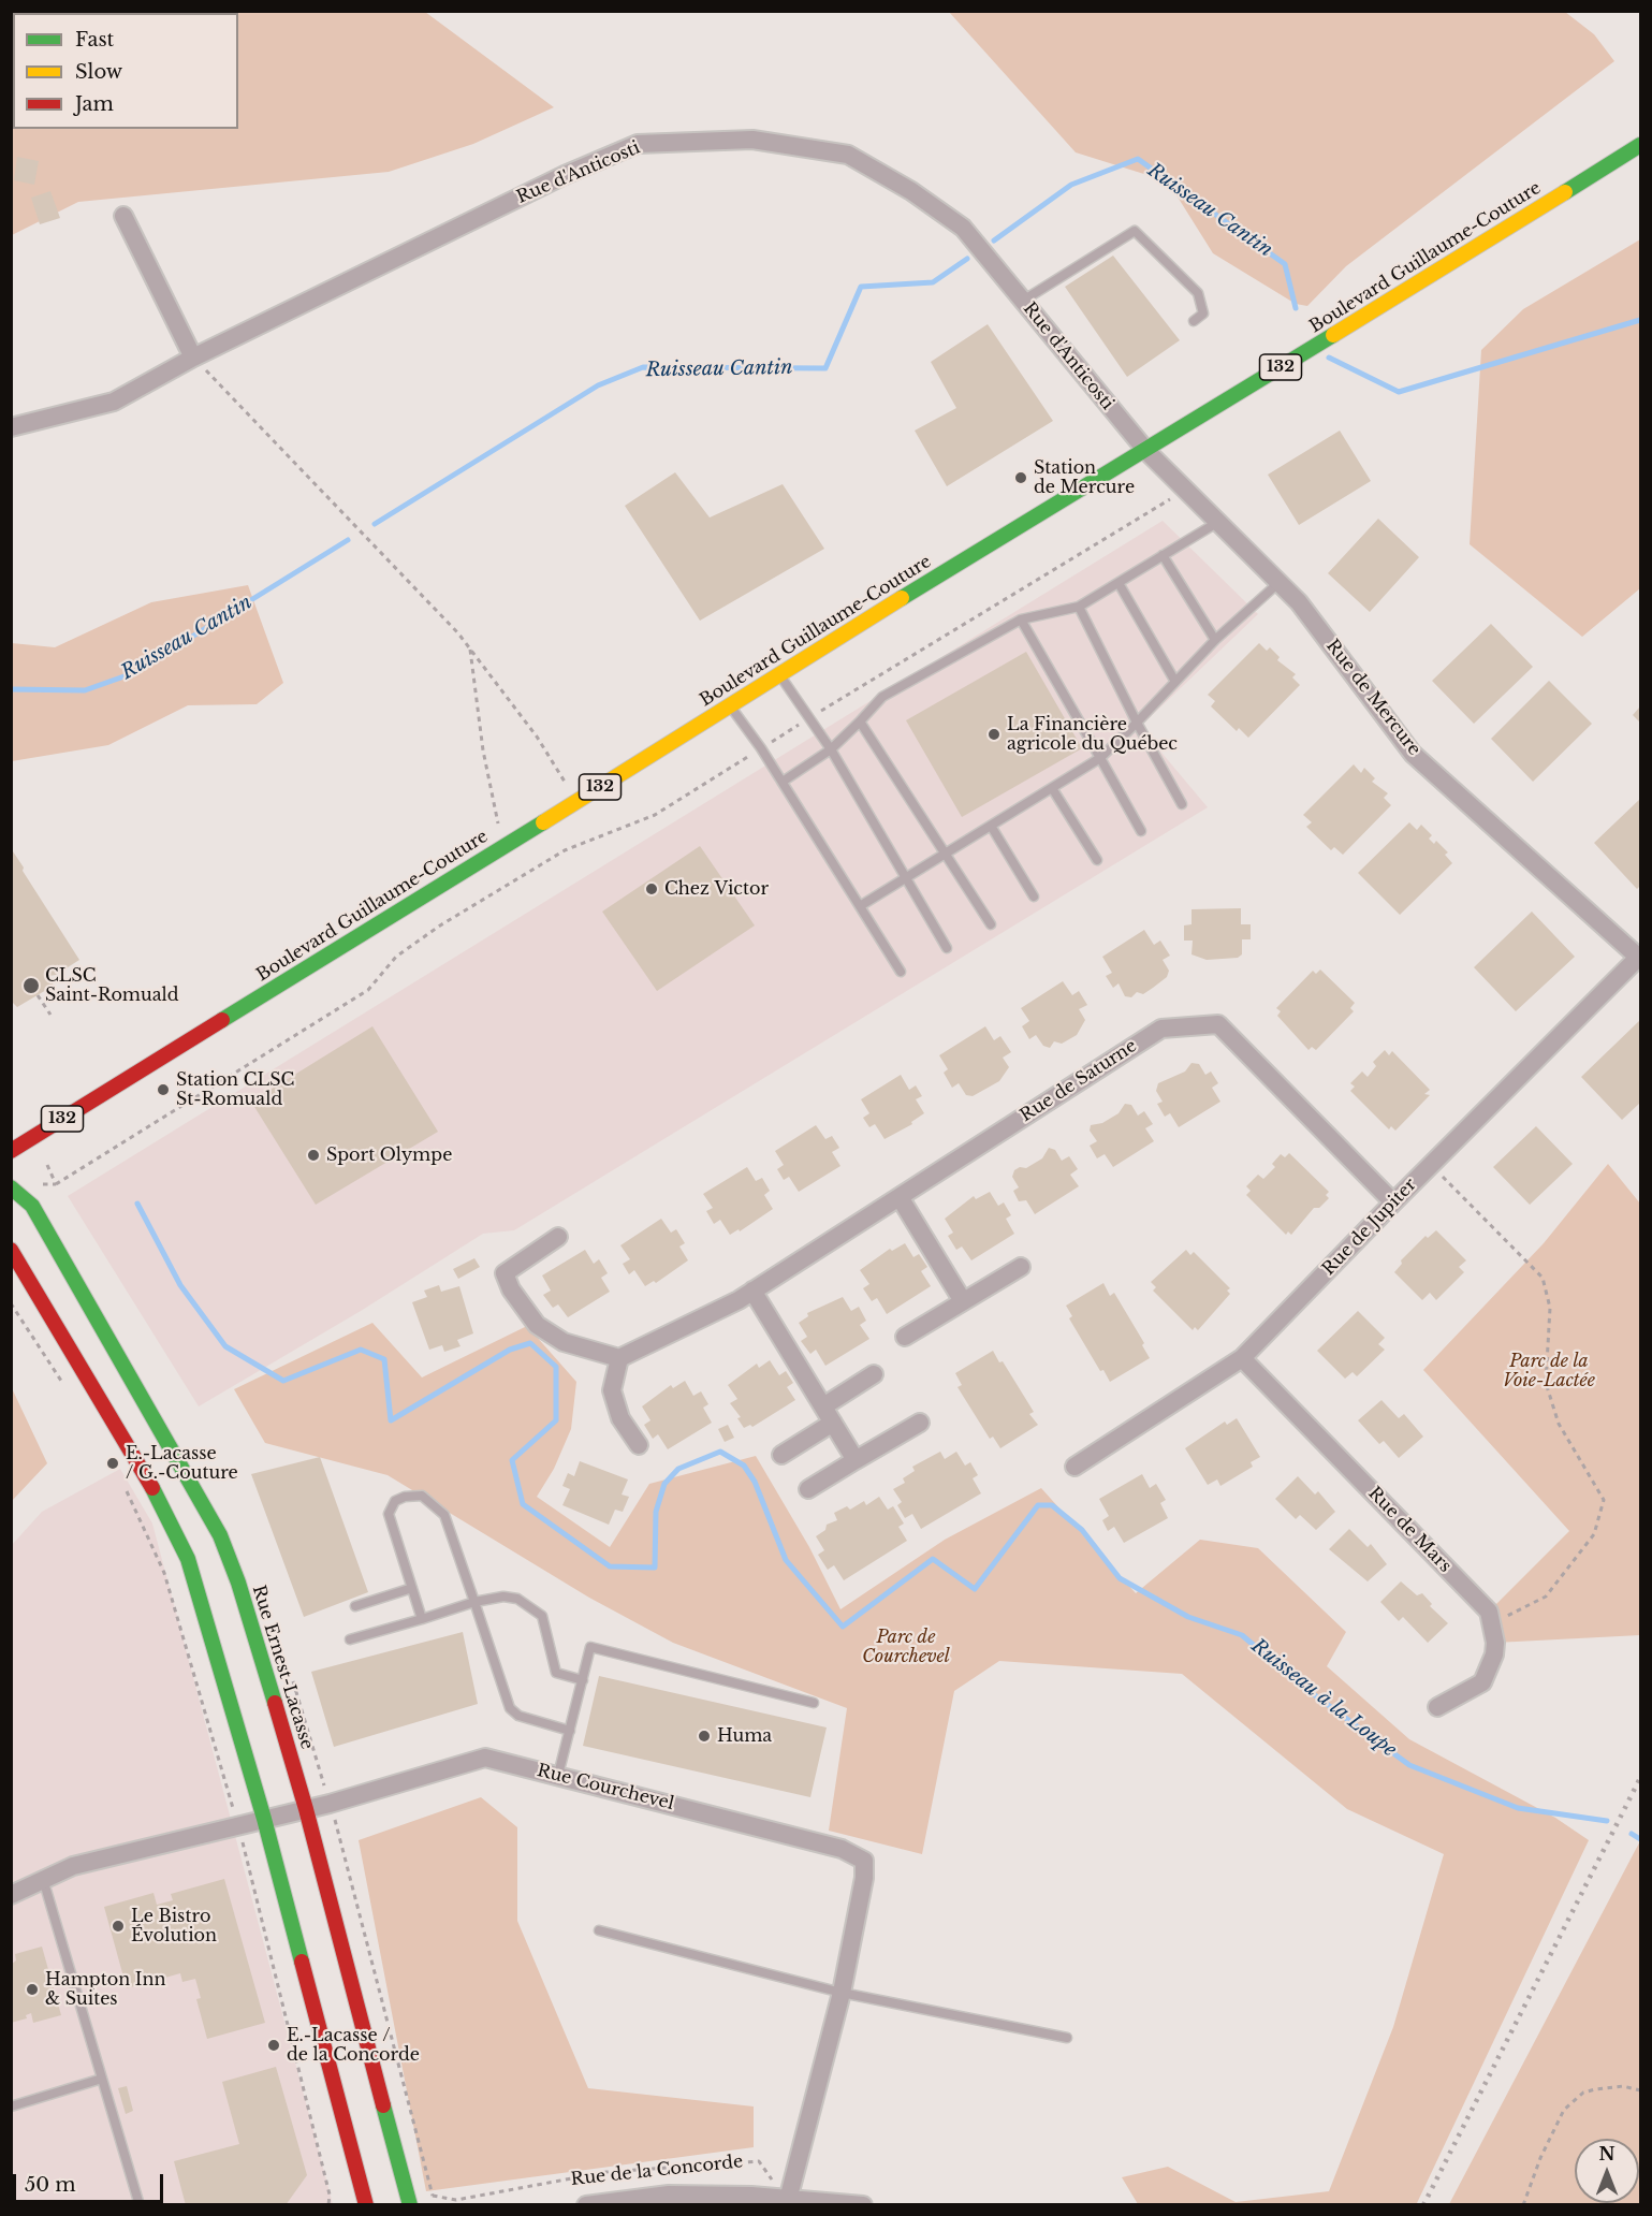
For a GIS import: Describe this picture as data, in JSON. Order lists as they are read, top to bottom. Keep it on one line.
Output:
{"streets":{"street":["Rue d'Anticosti","Boulevard Guillaume-Couture","132","Rue de Mercure","Rue de Saturne","Rue de Jupiter","Rue de Mars","Rue Ernest-Lacasse","Rue Courchevel","Rue de la Concorde"]},"crossings":[["Rue d'Anticosti","Boulevard Guillaume-Couture"],["Rue d'Anticosti","Rue de Mercure"],["Boulevard Guillaume-Couture","Rue de Mercure"],["Rue de Mercure","Rue de Jupiter"],["Rue de Saturne","Rue de Jupiter"],["Rue de Jupiter","Rue de Mars"],["Rue Ernest-Lacasse","Rue Courchevel"],["Rue Courchevel","Rue de la Concorde"]],"water":["Ruisseau Cantin","Ruisseau à la Loupe"],"parks":["Parc de la Voie-Lactée","Parc de Courchevel"],"places":["Station de Mercure","La Financière agricole du Québec","Chez Victor","CLSC Saint-Romuald","Station CLSC St-Romuald","Sport Olympe","E.-Lacasse / G.-Couture","Huma","Le Bistro Évolution","Hampton Inn & Suites","E.-Lacasse / de la Concorde"],"legend":["Fast","Slow","Jam"],"scale_bar":"50 m","north":"top"}
